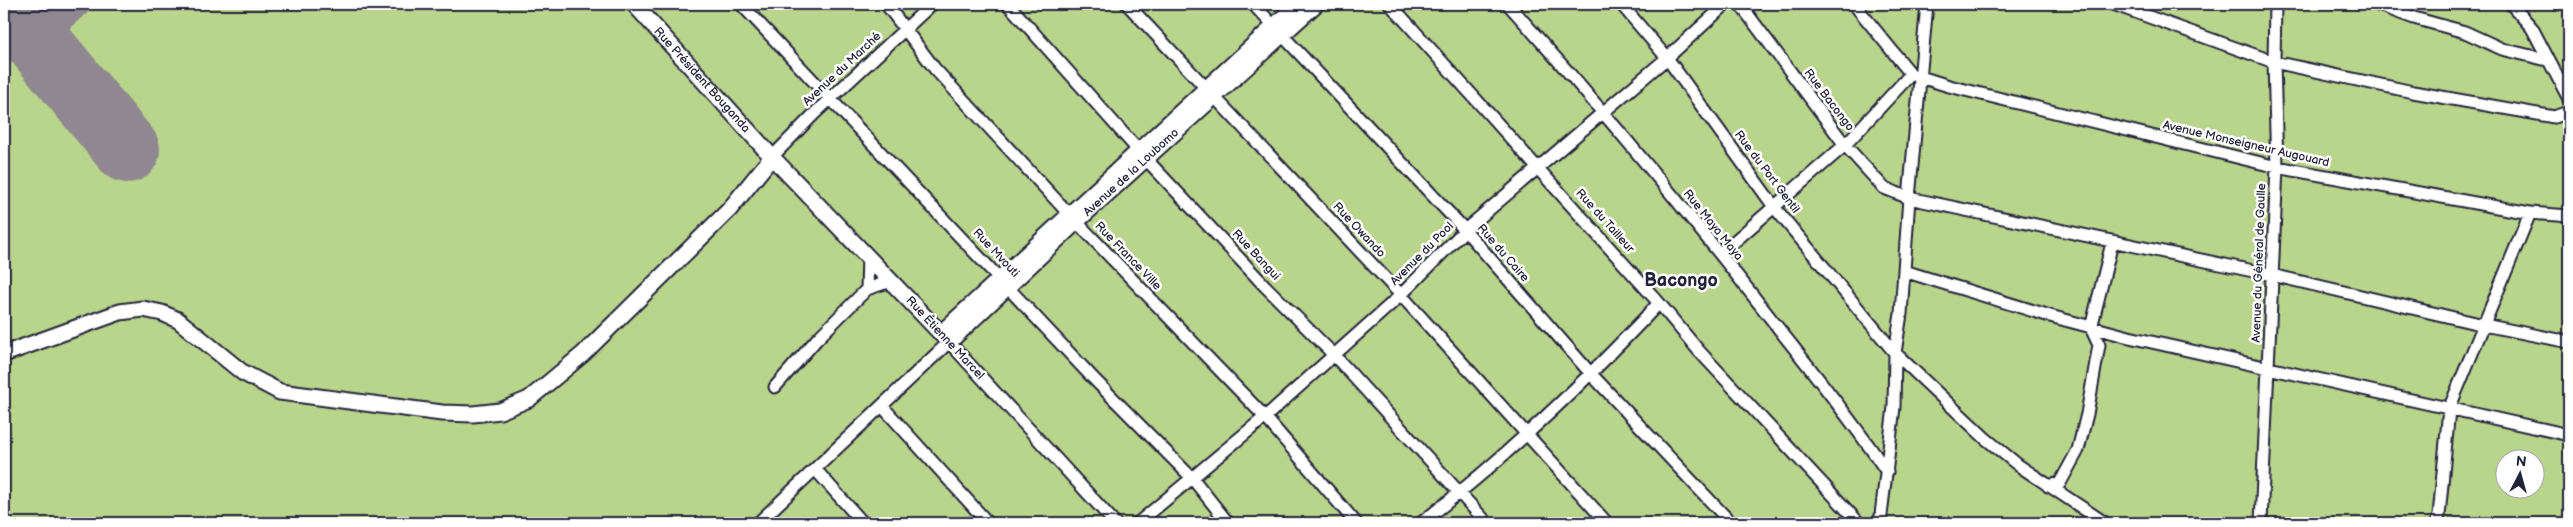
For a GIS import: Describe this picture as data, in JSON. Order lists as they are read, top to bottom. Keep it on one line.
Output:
{"streets":{"street":["Avenue du Marché","Rue Président Bouganda","Rue Bacongo","Avenue Monseigneur Augouard","Avenue de la Loubomo","Rue du Port Gentil","Rue du Tailleur","Rue Maya Maya","Rue Owando","Rue Mvouti","Rue du Caire","Avenue du Pool","Rue Bangui","Rue France Ville","Avenue du Général de Gaulle","Rue Étienne Marcel"]},"crossings":[["Avenue du Marché","Rue Président Bouganda"],["Avenue du Marché","Rue Mvouti"],["Avenue du Marché","Rue France Ville"],["Avenue du Marché","Rue Étienne Marcel"],["Rue Président Bouganda","Rue Étienne Marcel"],["Rue Bacongo","Avenue du Général de Gaulle"],["Avenue Monseigneur Augouard","Avenue du Général de Gaulle"],["Avenue de la Loubomo","Rue Owando"],["Avenue de la Loubomo","Rue Mvouti"],["Avenue de la Loubomo","Rue du Caire"],["Avenue de la Loubomo","Rue Bangui"],["Avenue de la Loubomo","Rue France Ville"],["Avenue de la Loubomo","Rue Étienne Marcel"],["Rue du Port Gentil","Avenue du Pool"],["Rue du Tailleur","Avenue du Pool"],["Rue Maya Maya","Avenue du Pool"],["Rue Owando","Avenue du Pool"],["Rue Mvouti","Avenue du Pool"],["Rue du Caire","Avenue du Pool"],["Avenue du Pool","Rue Bangui"],["Avenue du Pool","Rue France Ville"]],"districts":["Bacongo"],"north":"top"}
